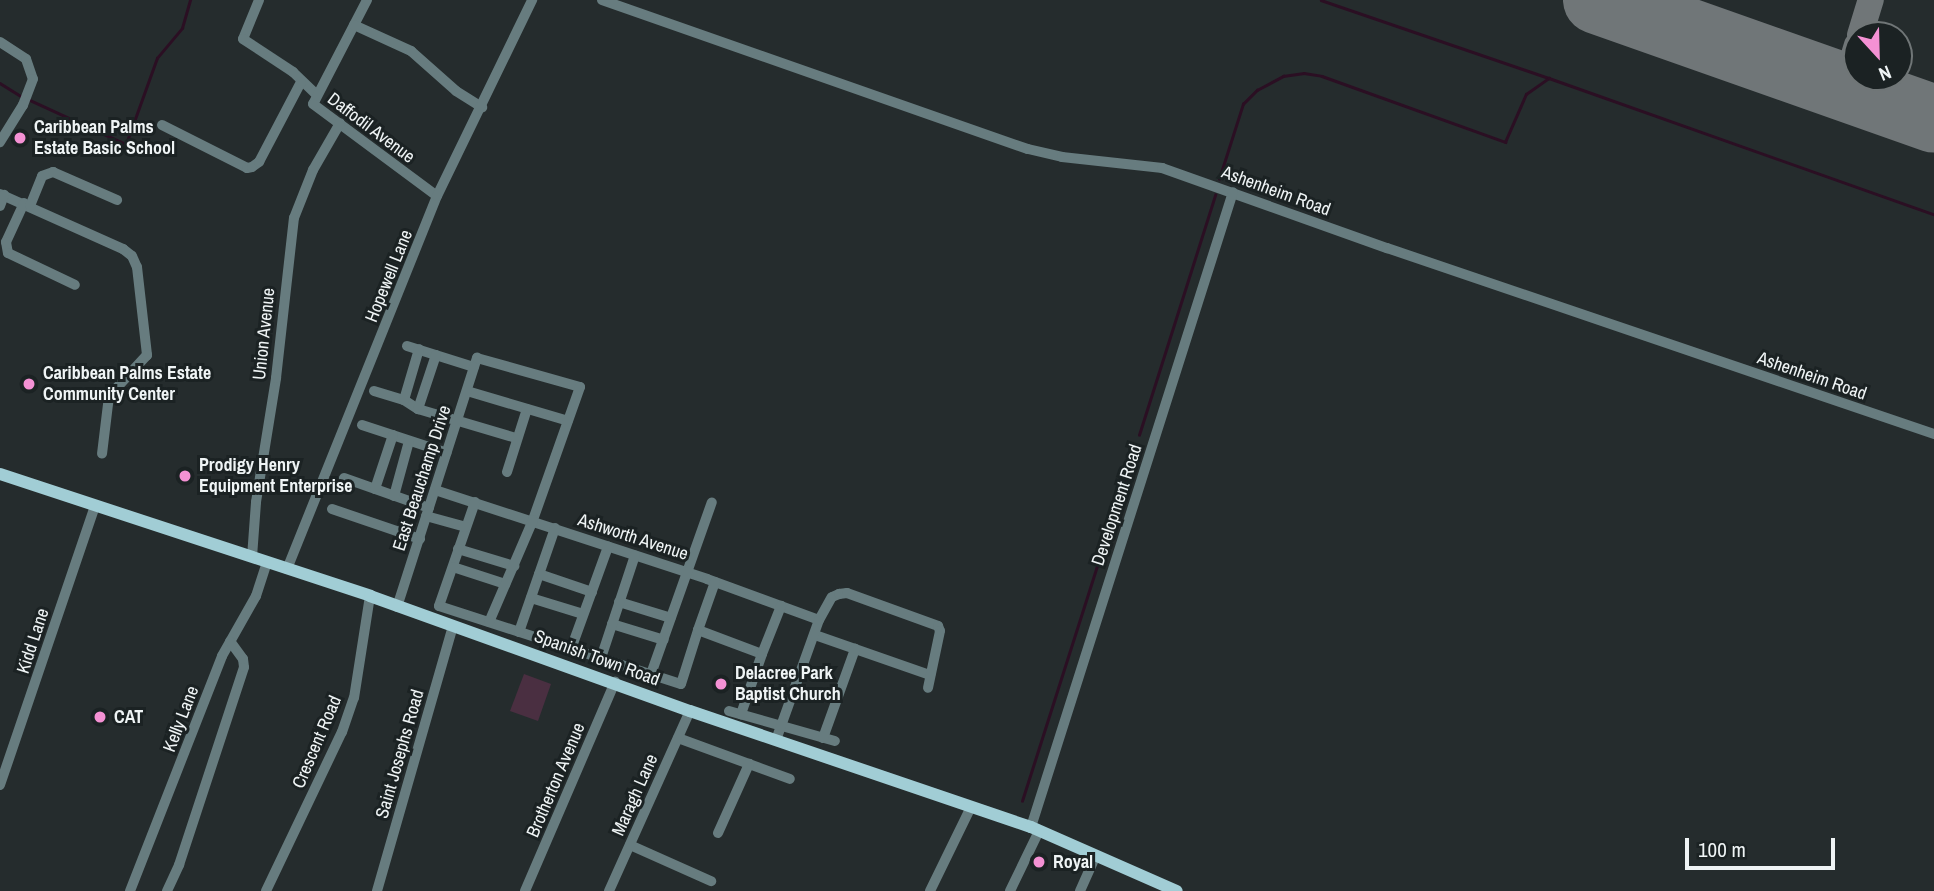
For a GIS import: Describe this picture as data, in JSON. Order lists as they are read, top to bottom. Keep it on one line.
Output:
{"streets":{"main road":["Spanish Town Road"],"street":["Daffodil Avenue","Ashenheim Road","Hopewell Lane","Union Avenue","East Beauchamp Drive","Development Road","Ashworth Avenue","Kidd Lane","Kelly Lane","Crescent Road","Saint Josephs Road","Brotherton Avenue","Maragh Lane"]},"crossings":[["Daffodil Avenue","Hopewell Lane"],["Daffodil Avenue","Union Avenue"],["Ashenheim Road","Development Road"],["Hopewell Lane","Spanish Town Road"],["Union Avenue","Spanish Town Road"],["East Beauchamp Drive","Ashworth Avenue"],["East Beauchamp Drive","Spanish Town Road"],["Development Road","Spanish Town Road"],["Kidd Lane","Spanish Town Road"],["Spanish Town Road","Kelly Lane"],["Spanish Town Road","Crescent Road"],["Spanish Town Road","Saint Josephs Road"],["Spanish Town Road","Brotherton Avenue"],["Spanish Town Road","Maragh Lane"]],"places":["Caribbean Palms Estate Basic School","Caribbean Palms Estate Community Center","Prodigy Henry Equipment Enterprise","Delacree Park Baptist Church","CAT","Royal"],"scale_bar":"100 m","north":"bottom"}
